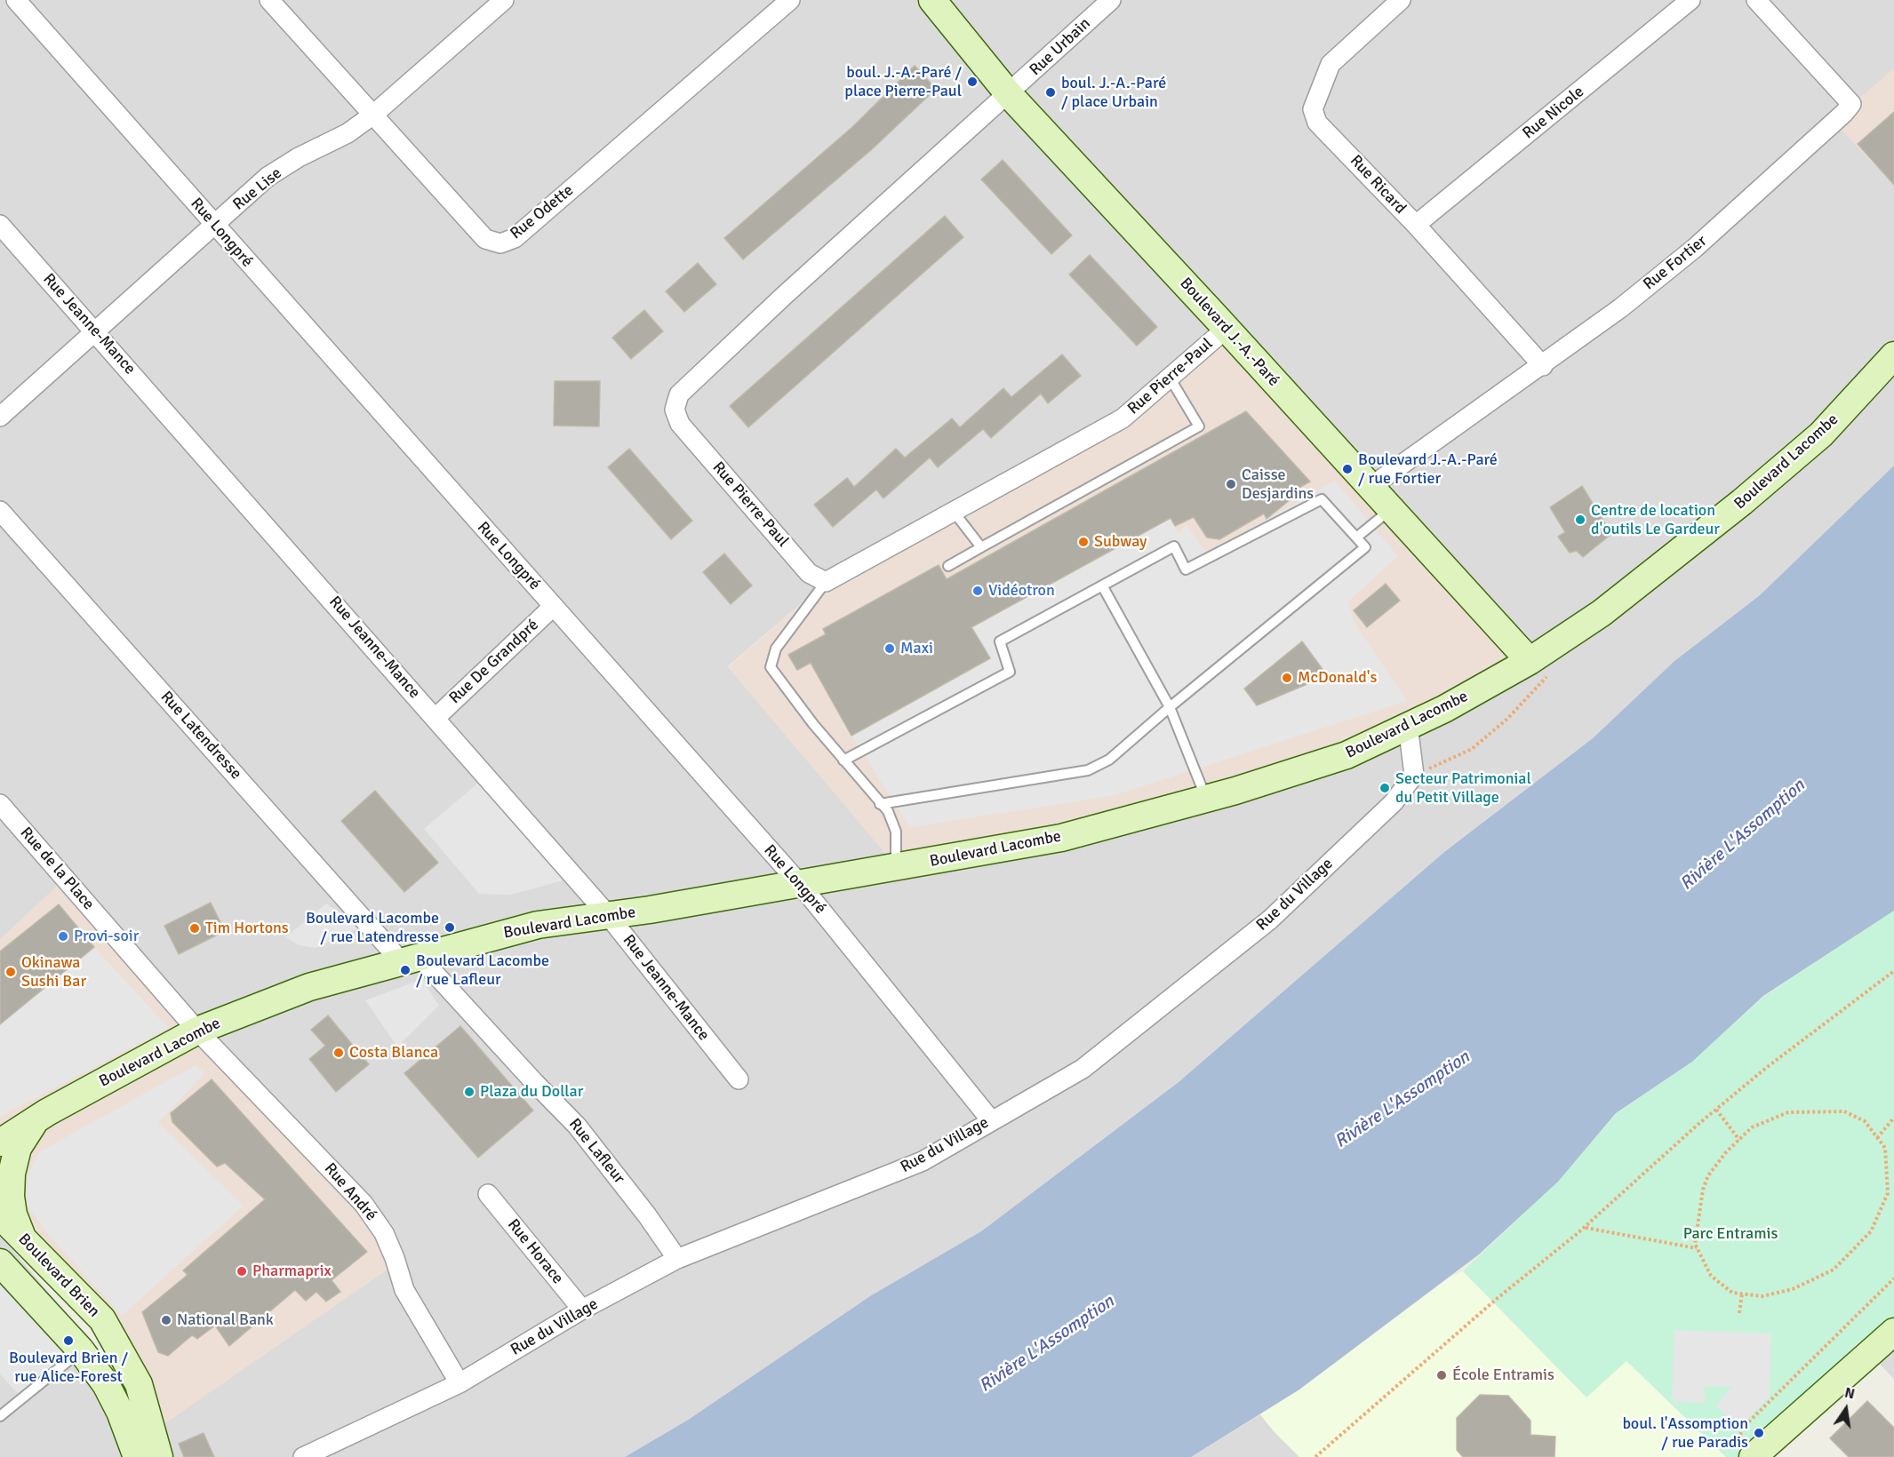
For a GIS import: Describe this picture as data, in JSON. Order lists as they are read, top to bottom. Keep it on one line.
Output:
{"streets":{"main road":["Boulevard J.-A.-Paré","Boulevard Lacombe","Boulevard Brien"],"street":["Rue Urbain","Rue Nicole","Rue Ricard","Rue Lise","Rue Odette","Rue Longpré","Rue Fortier","Rue Jeanne-Mance","Rue Pierre-Paul","Rue De Grandpré","Rue Latendresse","Rue de la Place","Rue du Village","Rue Lafleur","Rue André","Rue Horace"]},"crossings":[["Rue Urbain","Boulevard J.-A.-Paré"],["Rue Urbain","Rue Pierre-Paul"],["Rue Nicole","Rue Ricard"],["Rue Ricard","Rue Fortier"],["Rue Lise","Rue Odette"],["Rue Lise","Rue Longpré"],["Rue Lise","Rue Jeanne-Mance"],["Rue Longpré","Boulevard Lacombe"],["Rue Longpré","Rue De Grandpré"],["Rue Longpré","Rue du Village"],["Rue Fortier","Boulevard J.-A.-Paré"],["Rue Jeanne-Mance","Boulevard Lacombe"],["Rue Jeanne-Mance","Rue De Grandpré"],["Boulevard J.-A.-Paré","Rue Pierre-Paul"],["Boulevard J.-A.-Paré","Boulevard Lacombe"],["Boulevard Lacombe","Rue Latendresse"],["Boulevard Lacombe","Rue de la Place"],["Boulevard Lacombe","Rue Lafleur"],["Boulevard Lacombe","Rue André"],["Rue Latendresse","Rue Lafleur"],["Rue de la Place","Rue André"],["Rue du Village","Rue Lafleur"],["Rue du Village","Rue André"],["Rue du Village","Rue Horace"]],"water":["Rivière L'Assomption"],"parks":["Parc Entramis"],"places":["boul. J.-A.-Paré / place Pierre-Paul","boul. J.-A.-Paré / place Urbain","Boulevard J.-A.-Paré / rue Fortier","Caisse Desjardins","Centre de location d'outils Le Gardeur","Subway","Vidéotron","Maxi","McDonald's","Secteur Patrimonial du Petit Village","Boulevard Lacombe / rue Latendresse","Tim Hortons","Provi-soir","Boulevard Lacombe / rue Lafleur","Okinawa Sushi Bar","Costa Blanca","Plaza du Dollar","Pharmaprix","National Bank","Boulevard Brien / rue Alice-Forest","École Entramis","boul. l'Assomption / rue Paradis"],"north":"top"}
